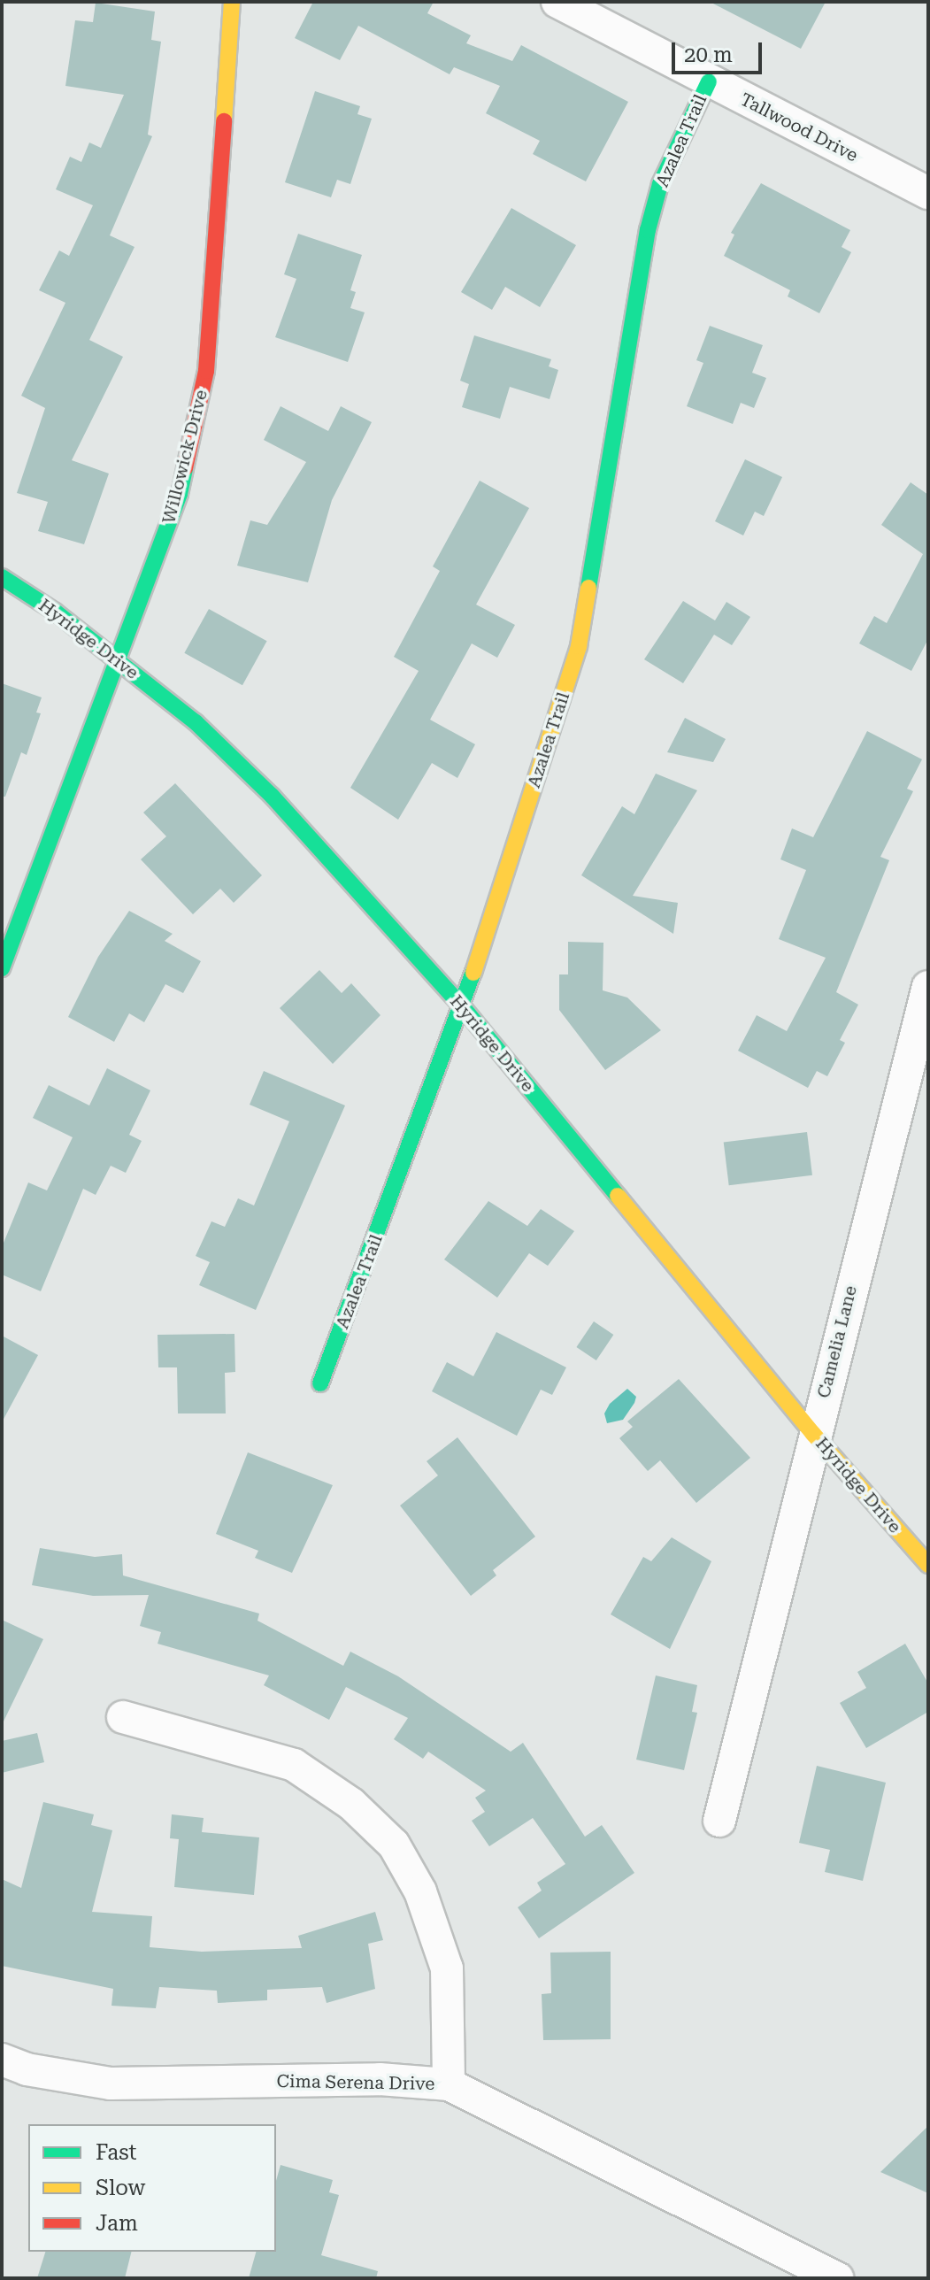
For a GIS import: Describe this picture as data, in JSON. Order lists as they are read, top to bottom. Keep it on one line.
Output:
{"streets":{"street":["Tallwood Drive","Azalea Trail","Willowick Drive","Hyridge Drive","Camelia Lane","Cima Serena Drive"]},"crossings":[["Tallwood Drive","Azalea Trail"],["Azalea Trail","Hyridge Drive"],["Willowick Drive","Hyridge Drive"],["Hyridge Drive","Camelia Lane"]],"legend":["Fast","Slow","Jam"],"scale_bar":"20 m"}
